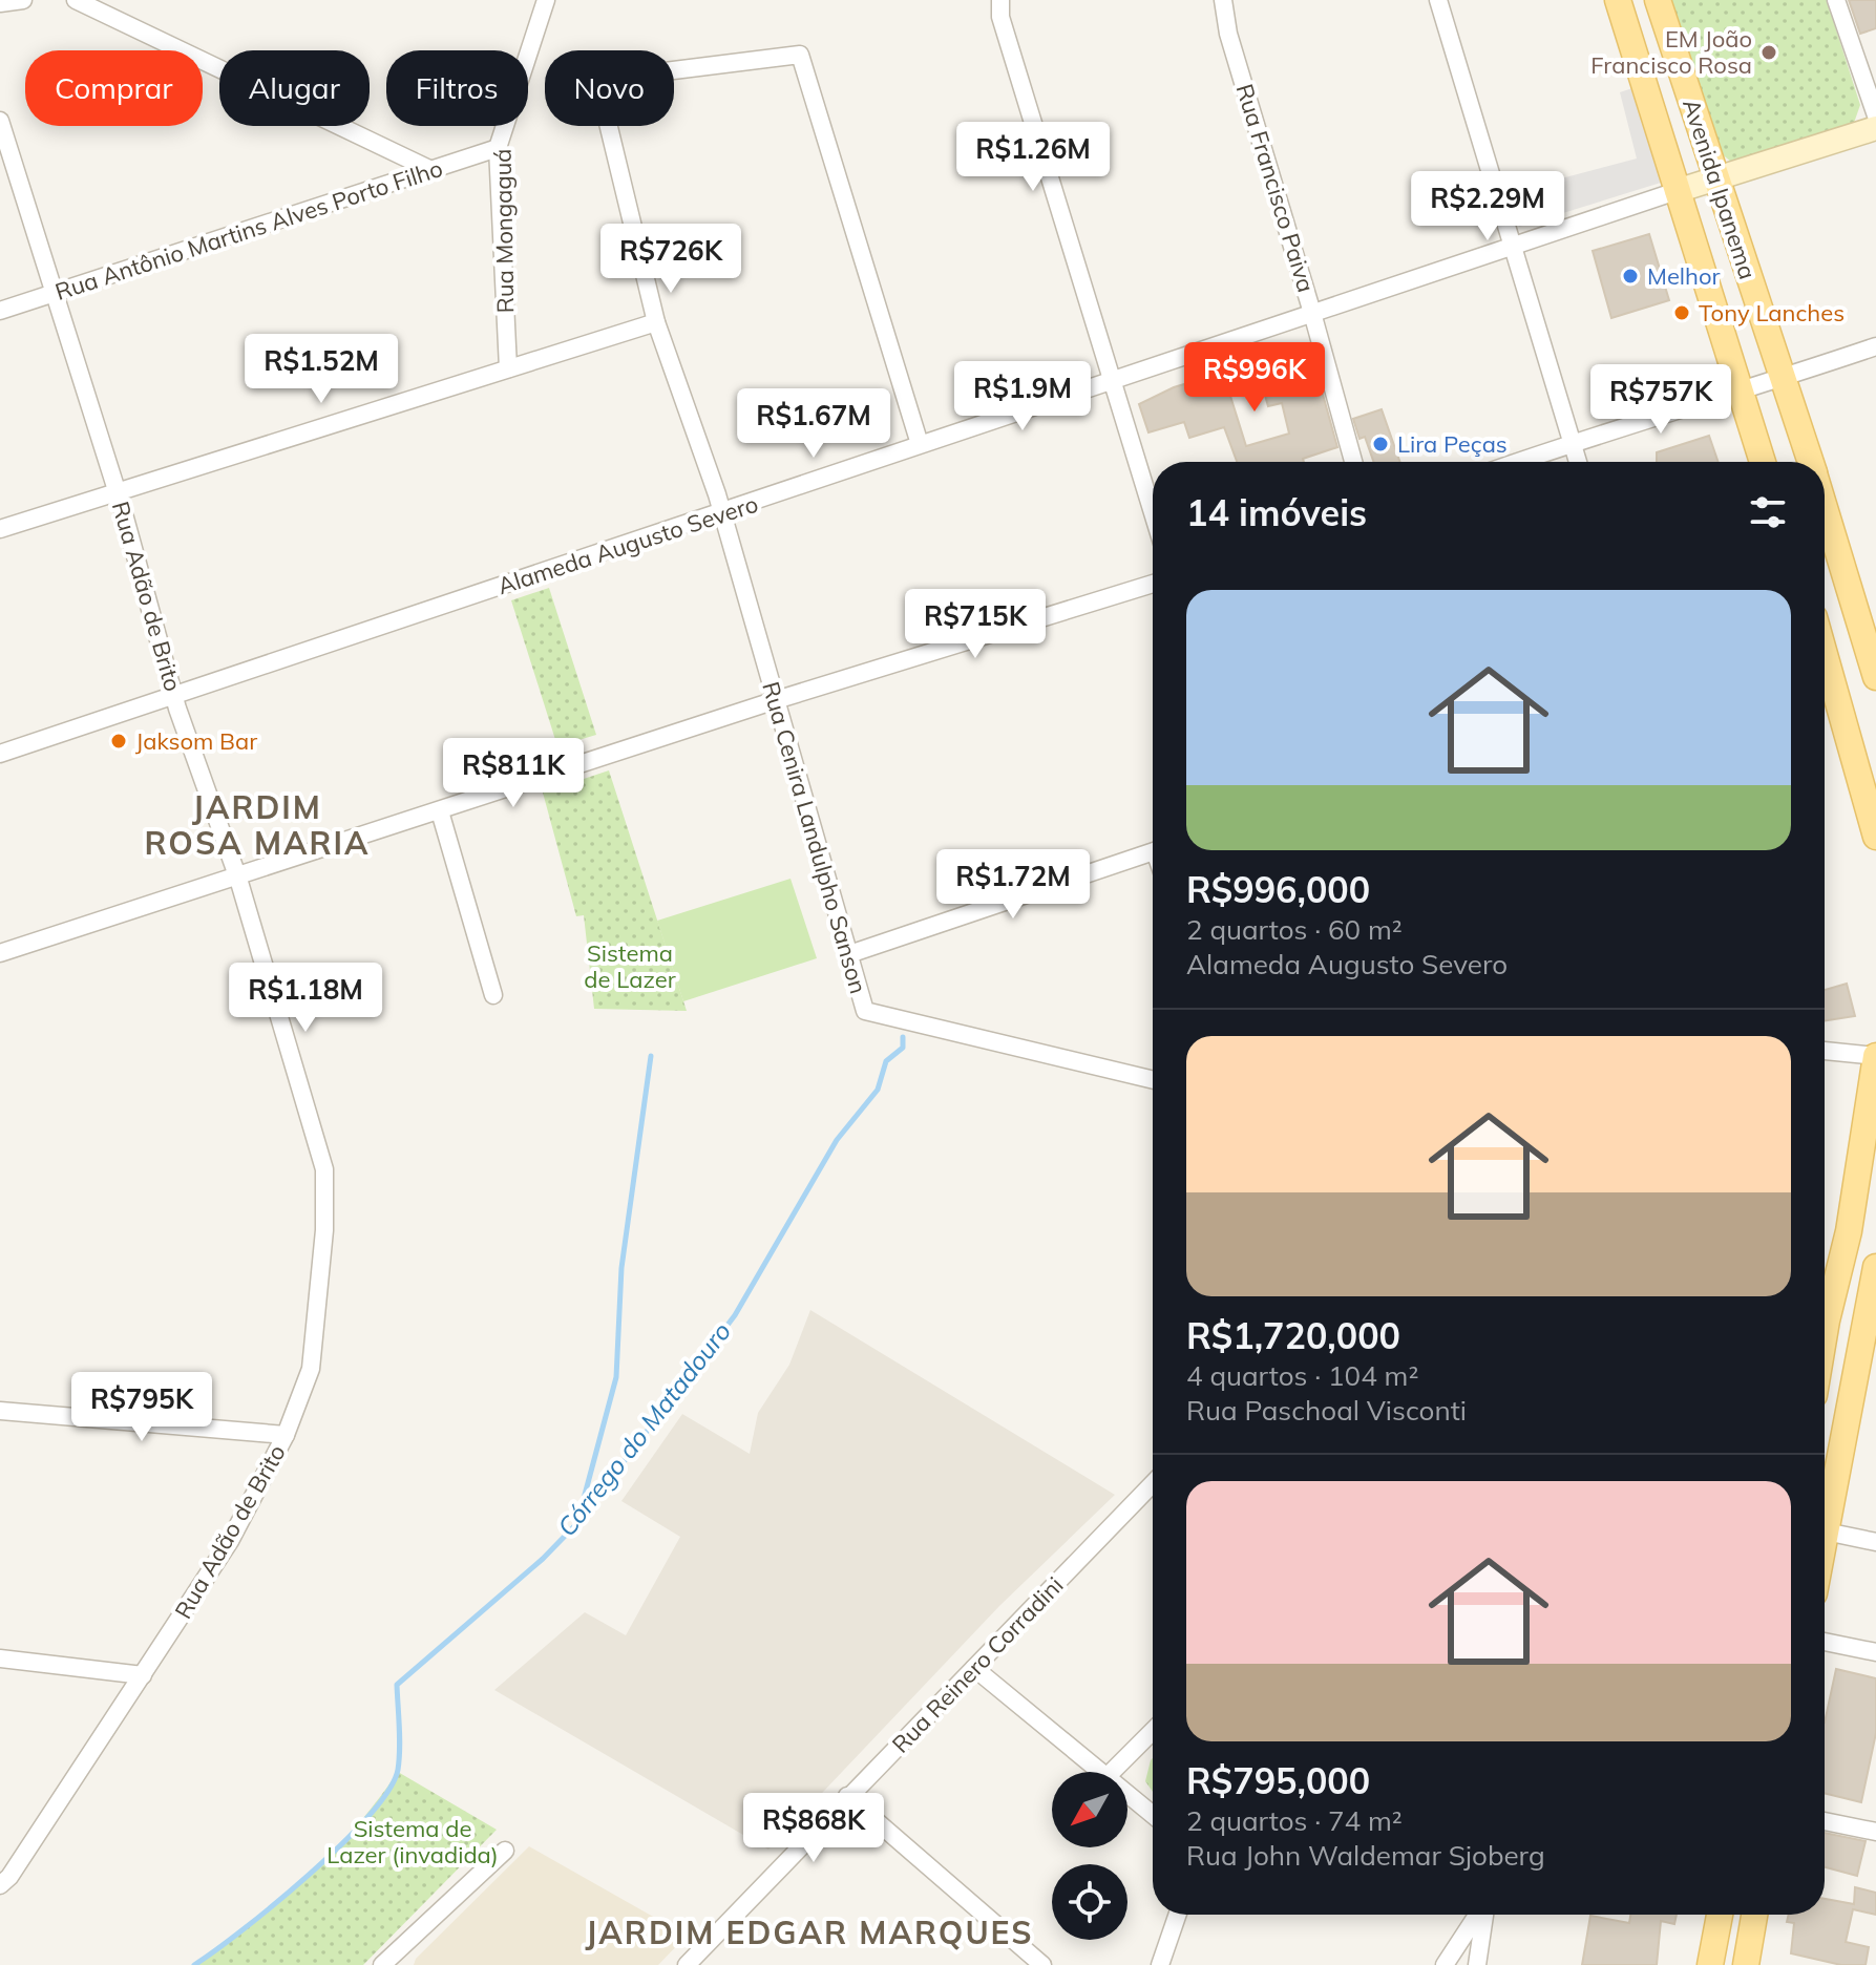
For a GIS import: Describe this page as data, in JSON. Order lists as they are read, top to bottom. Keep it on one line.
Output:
{"streets":{"main road":["Avenida Ipanema"],"street":["Rua Francisco Paiva","Rua Antônio Martins Alves Porto Filho","Rua Mongaguá","Alameda Augusto Severo","Rua Adão de Brito","Rua Cenira Landulpho Sanson","Rua Reinero Corradini"]},"crossings":[["Rua Francisco Paiva","Alameda Augusto Severo"],["Avenida Ipanema","Alameda Augusto Severo"],["Rua Antônio Martins Alves Porto Filho","Rua Mongaguá"],["Rua Antônio Martins Alves Porto Filho","Rua Adão de Brito"],["Alameda Augusto Severo","Rua Adão de Brito"],["Alameda Augusto Severo","Rua Cenira Landulpho Sanson"]],"districts":["JARDIM ROSA MARIA","JARDIM EDGAR MARQUES"],"water":["Córrego do Matadouro"],"parks":["Sistema de Lazer","Sistema de Lazer (invadida)"],"places":["EM João Francisco Rosa","Melhor","Tony Lanches","Lira Peças","Jaksom Bar"],"north":"bottom left","page":{"chip":["Comprar","Alugar","Filtros","Novo"],"price":["R$1.26M","R$2.29M","R$726K","R$1.52M","R$996K","R$1.9M","R$757K","R$1.67M","R$715K","R$811K","R$1.72M","R$1.18M","R$795K","R$868K"],"heading":"14 imóveis","list":[{"name":"R$996,000","note":"2 quartos · 60 m² · Alameda Augusto Severo"},{"name":"R$1,720,000","note":"4 quartos · 104 m² · Rua Paschoal Visconti"},{"name":"R$795,000","note":"2 quartos · 74 m² · Rua John Waldemar Sjoberg"}]}}
